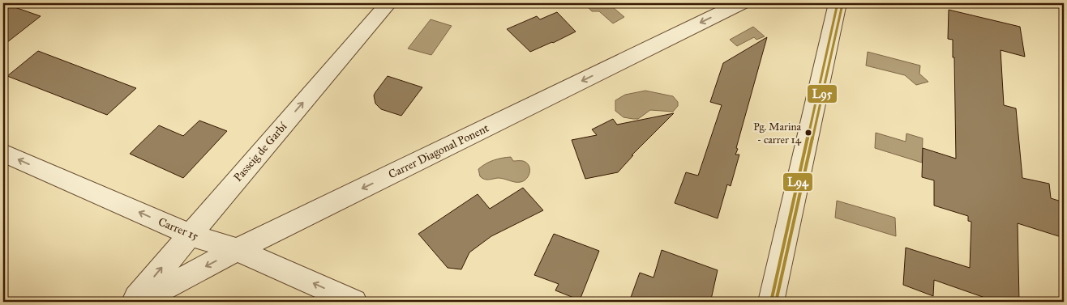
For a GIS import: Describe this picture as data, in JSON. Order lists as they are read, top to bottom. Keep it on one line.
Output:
{"streets":{"street":["Carrer Diagonal Ponent","Passeig de Garbí","Carrer 15"]},"crossings":[["Carrer Diagonal Ponent","Carrer 15"],["Passeig de Garbí","Carrer 15"]],"one_way":["Carrer Diagonal Ponent","Passeig de Garbí","Carrer 15"],"places":["Pg. Marina - carrer 14"],"lines":["transit line L94","transit line L95"]}
